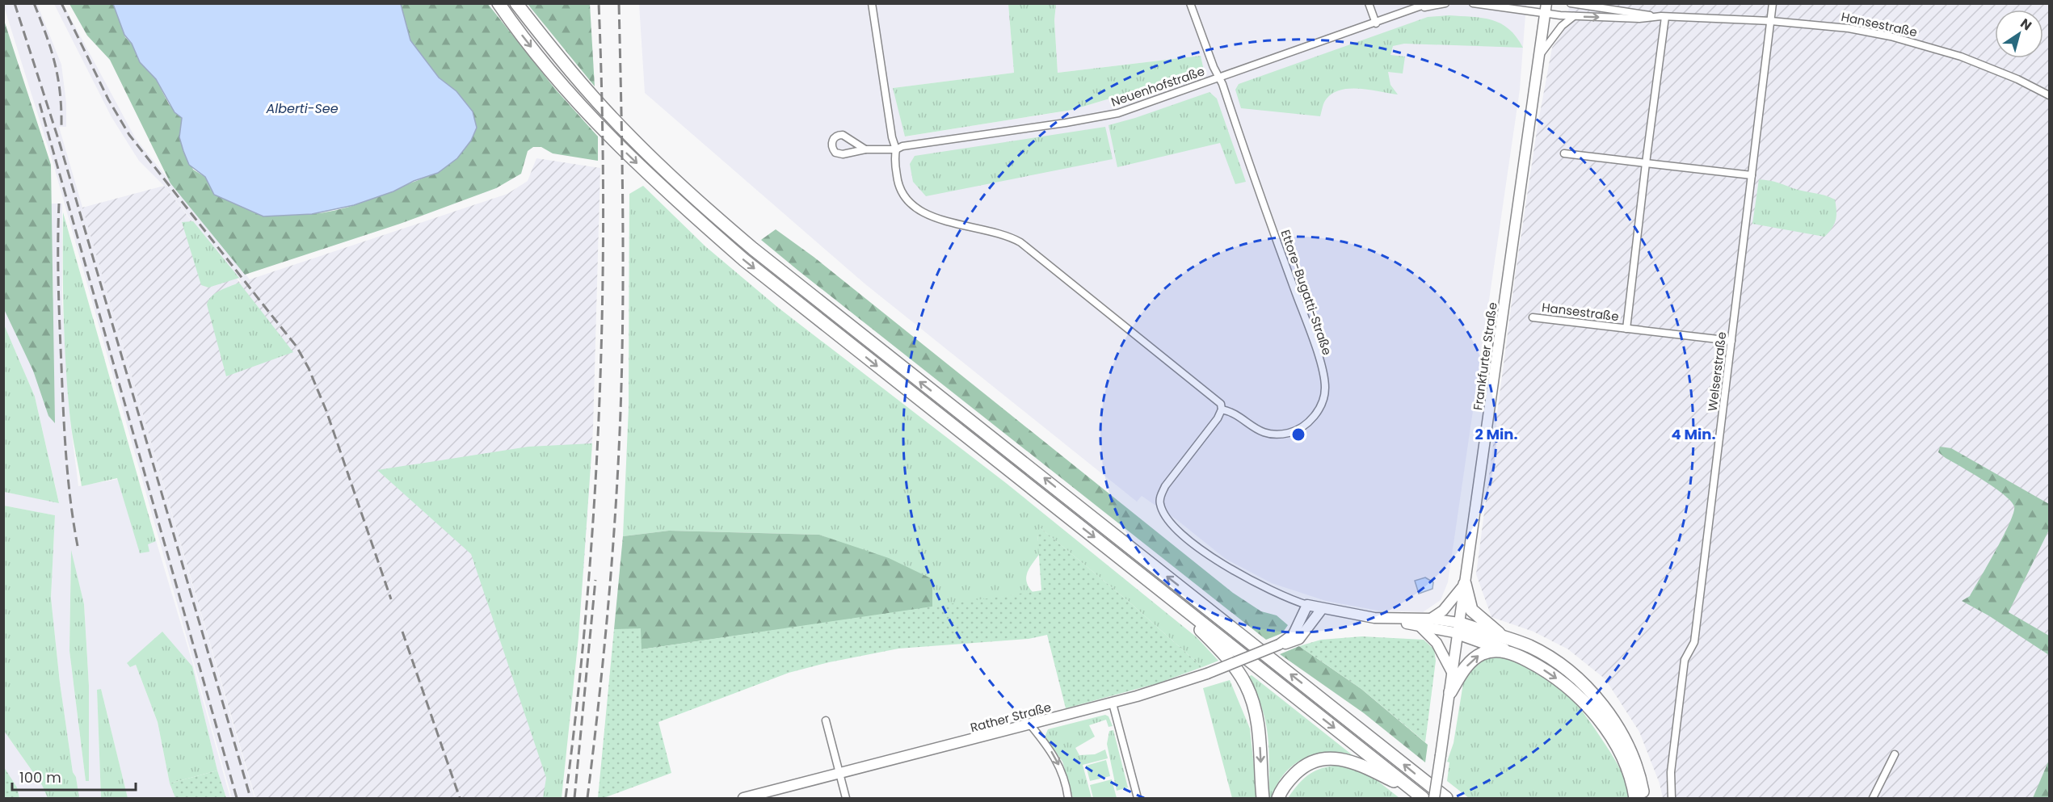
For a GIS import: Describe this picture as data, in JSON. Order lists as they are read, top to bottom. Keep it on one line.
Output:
{"streets":{"street":["Hansestraße","Neuenhofstraße","Ettore-Bugatti-Straße","Frankfurter Straße","Welserstraße","Rather Straße"]},"crossings":[["Hansestraße","Frankfurter Straße"],["Hansestraße","Welserstraße"],["Neuenhofstraße","Ettore-Bugatti-Straße"]],"water":["Alberti-See"],"scale_bar":"100 m","north":"top right","rings":["2 Min.","4 Min."]}
